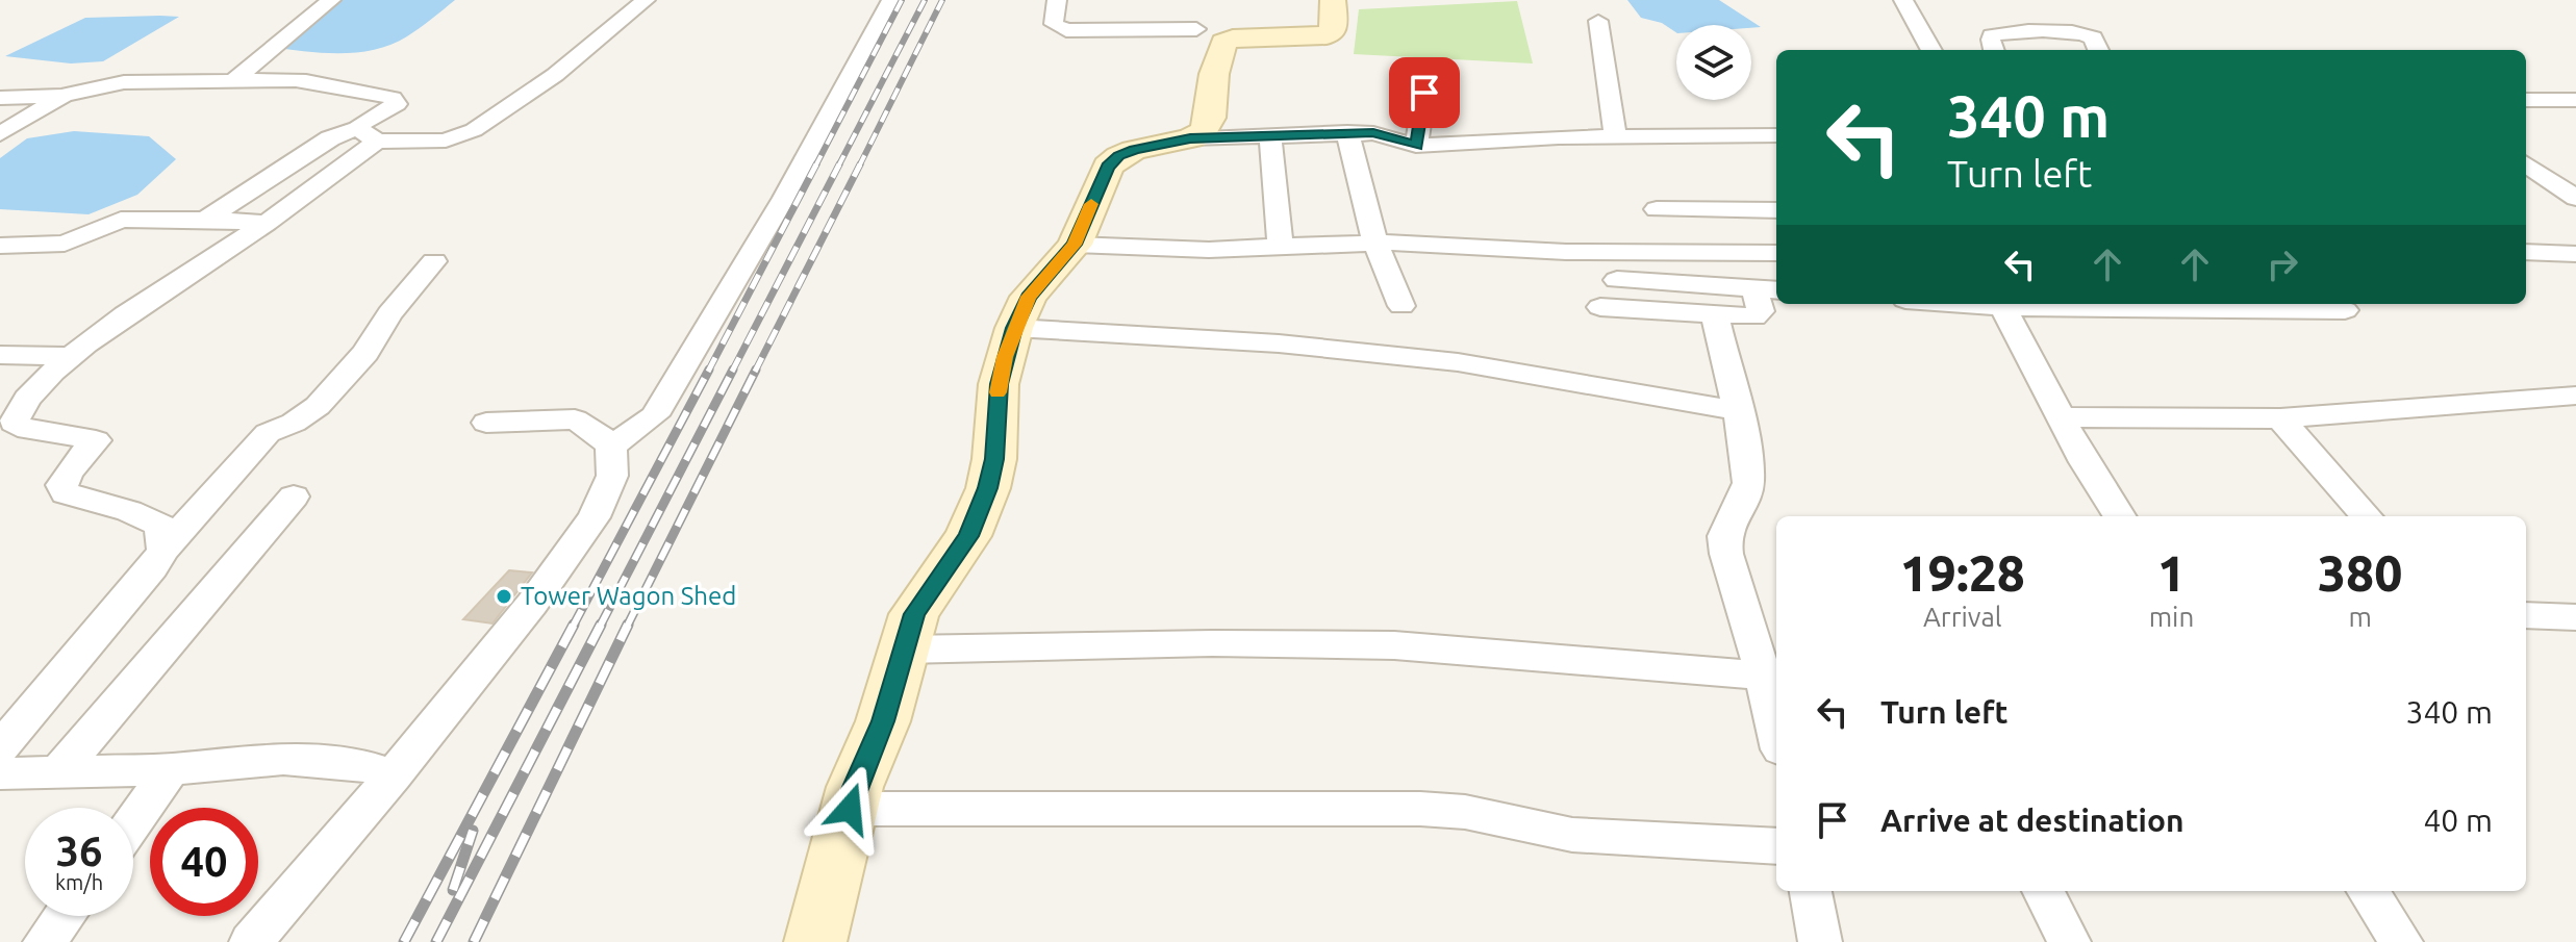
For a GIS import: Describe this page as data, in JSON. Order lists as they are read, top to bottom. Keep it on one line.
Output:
{"places":["Tower Wagon Shed"],"page":{"turn":["340 m","Turn left"],"eta":["19:28","Arrival","1","min","380","m"],"list":[{"name":"Turn left","value":"340 m"},{"name":"Arrive at destination","value":"40 m"}],"speed":"36 km/h","limit":"40"}}
